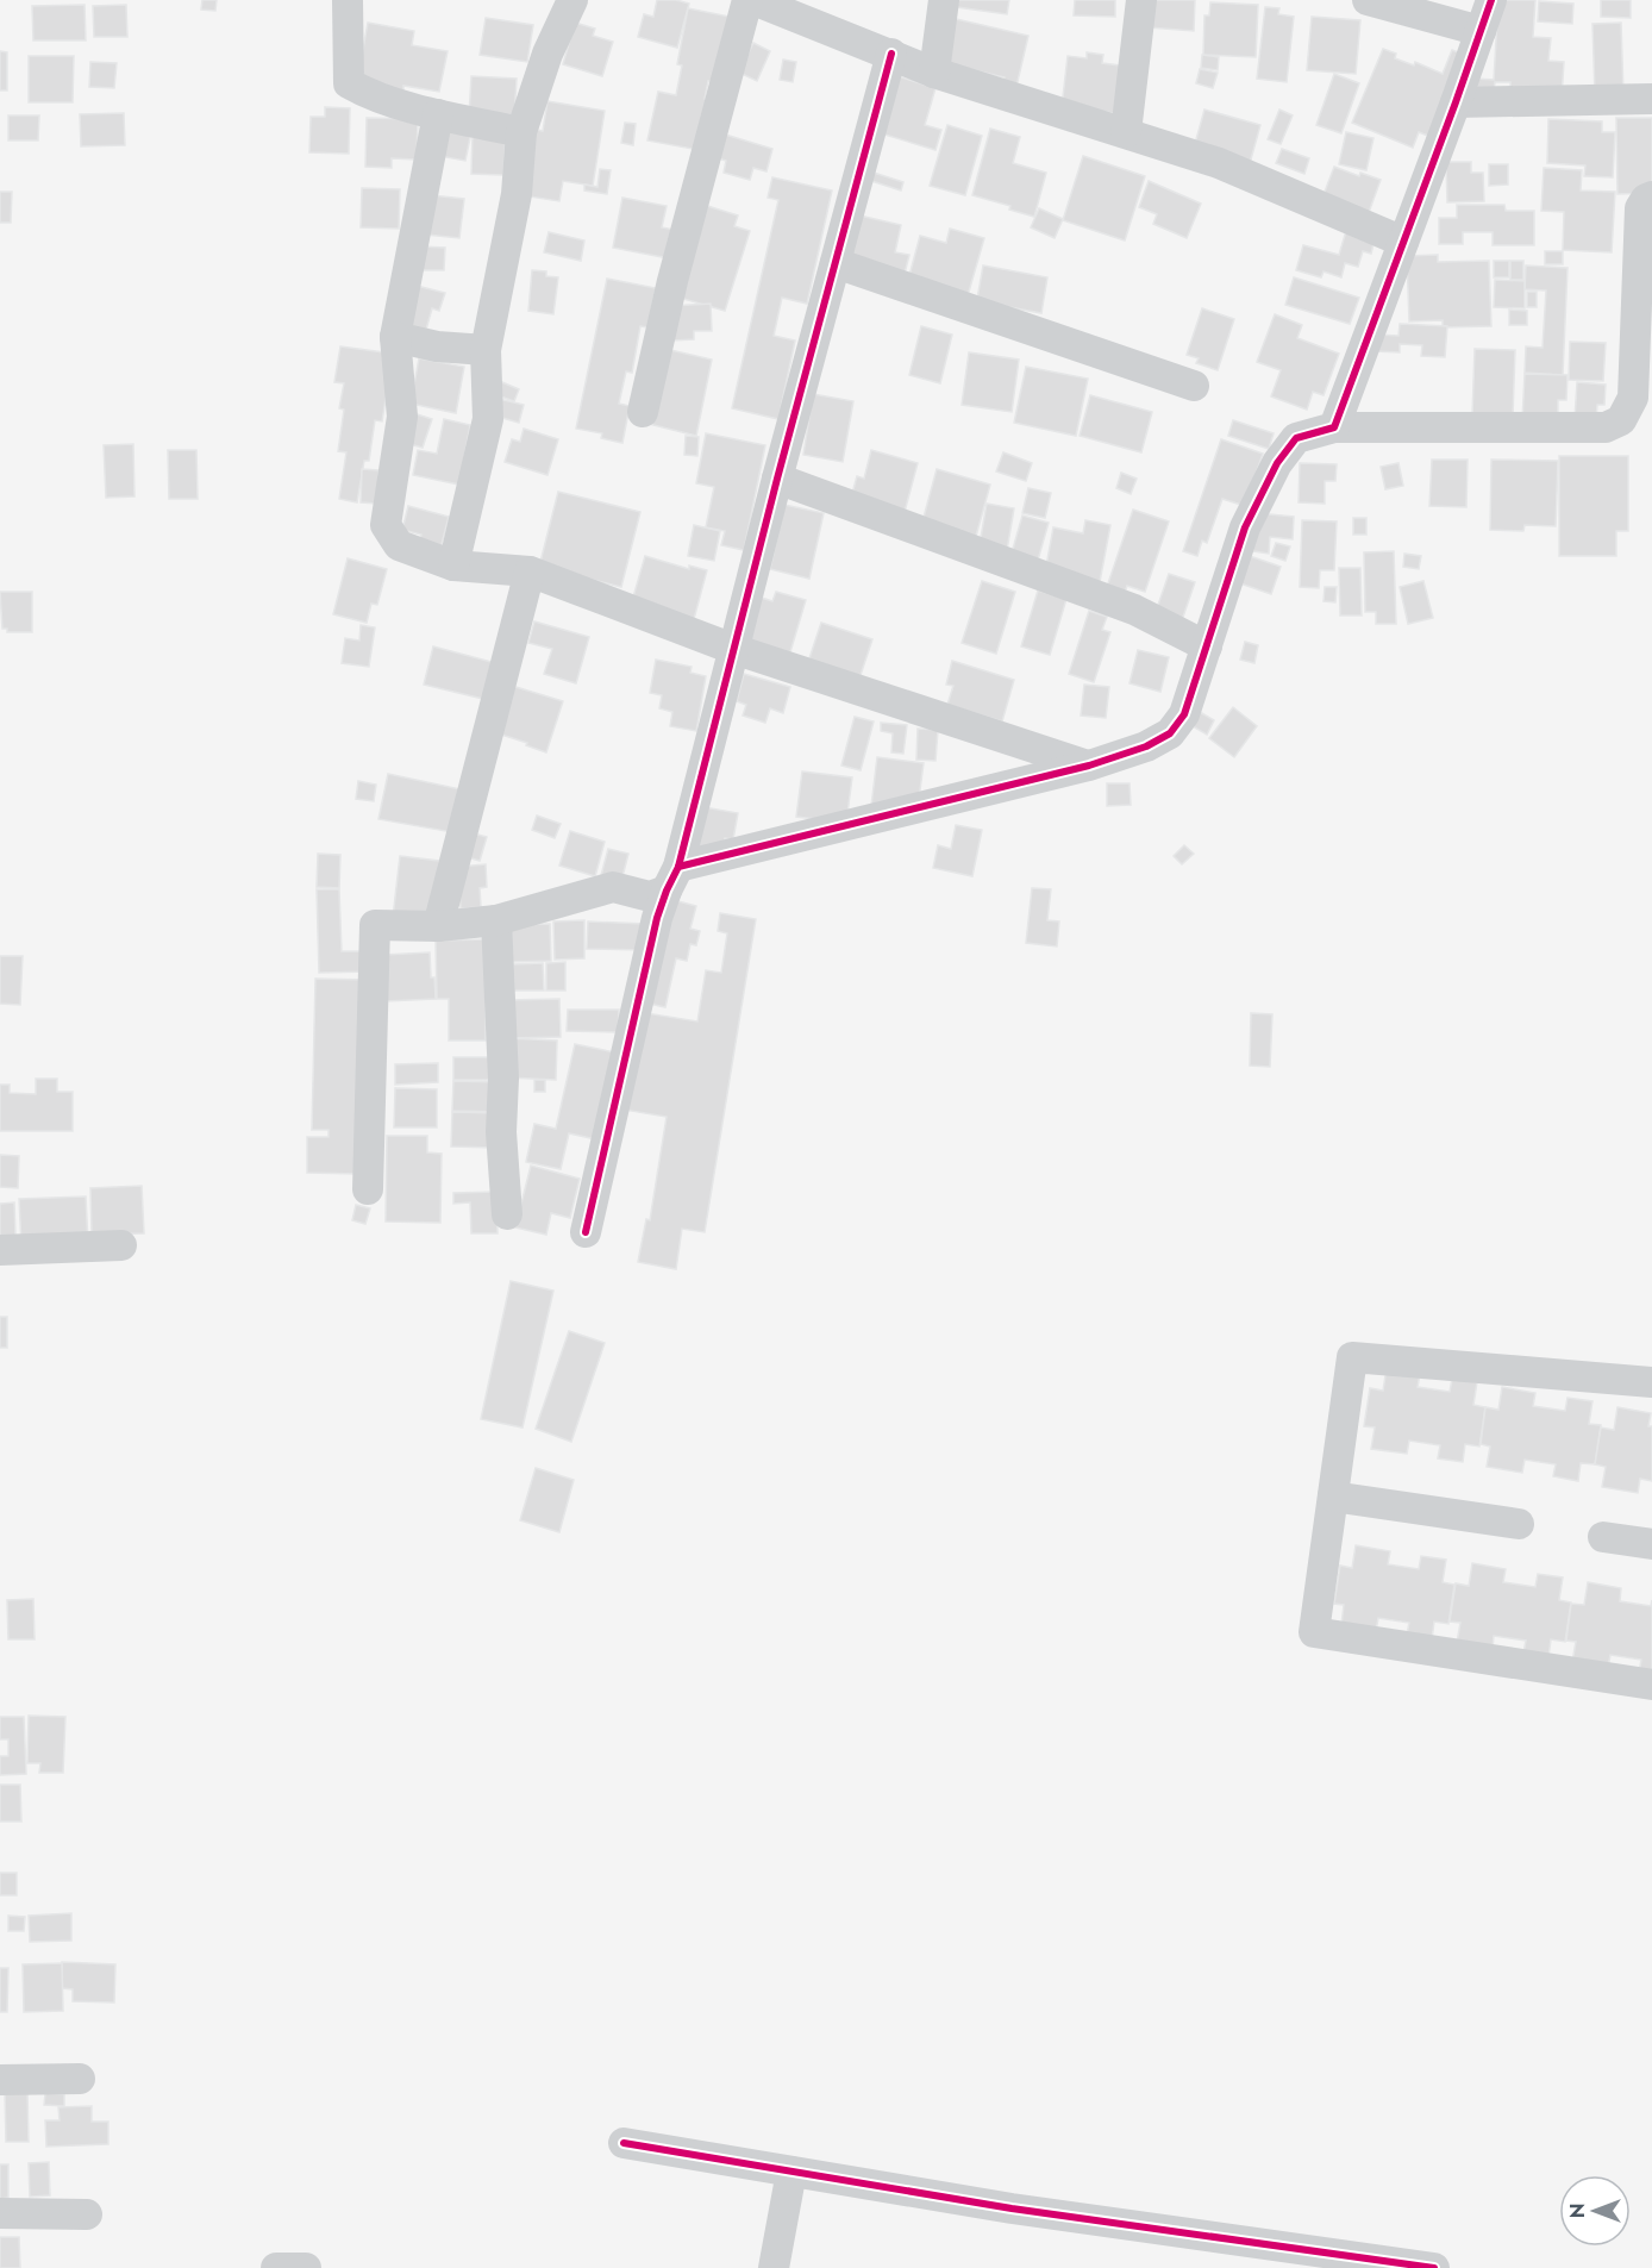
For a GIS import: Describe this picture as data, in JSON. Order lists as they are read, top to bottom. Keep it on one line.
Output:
{"north":"left"}
